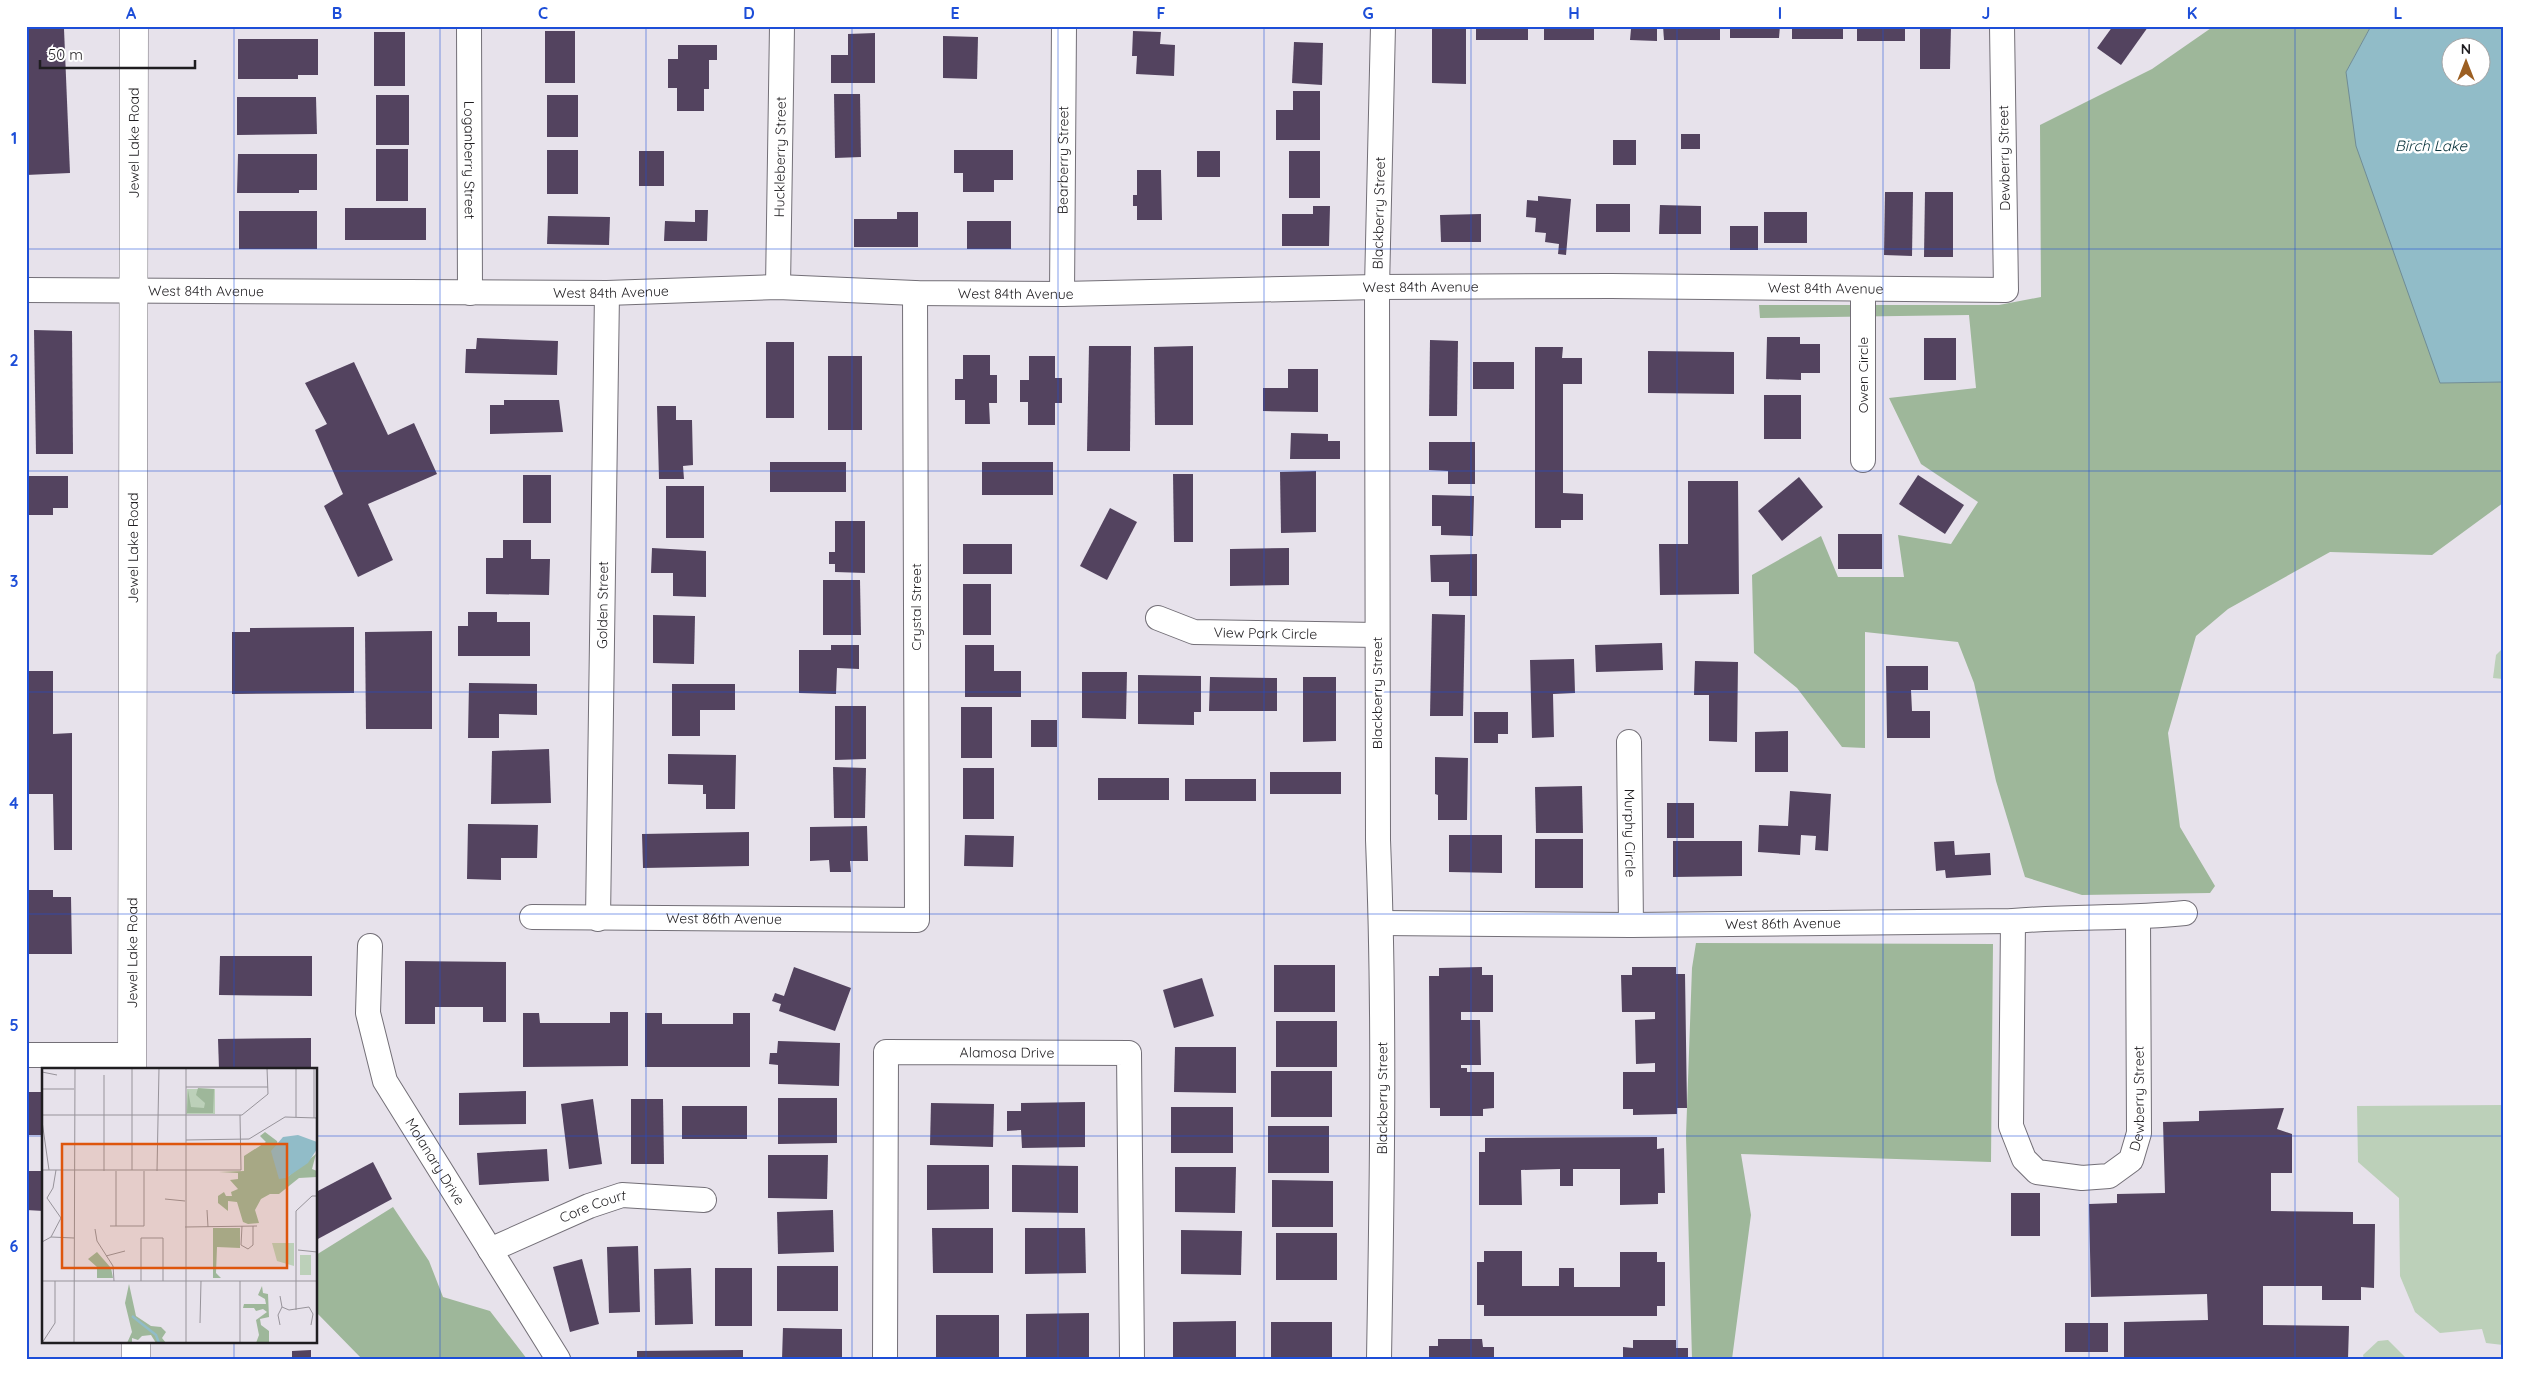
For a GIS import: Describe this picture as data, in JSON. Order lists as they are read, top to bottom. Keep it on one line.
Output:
{"streets":{"main road":["Jewel Lake Road"],"street":["Huckleberry Street","Dewberry Street","Loganberry Street","Bearberry Street","Blackberry Street","West 84th Avenue","Owen Circle","Golden Street","Crystal Street","View Park Circle","Murphy Circle","West 86th Avenue","Alamosa Drive","Molanary Drive","Core Court"]},"crossings":[["Jewel Lake Road","West 84th Avenue"],["Huckleberry Street","West 84th Avenue"],["Dewberry Street","West 84th Avenue"],["Dewberry Street","West 86th Avenue"],["Loganberry Street","West 84th Avenue"],["Bearberry Street","West 84th Avenue"],["Blackberry Street","West 84th Avenue"],["Blackberry Street","View Park Circle"],["Blackberry Street","West 86th Avenue"],["West 84th Avenue","Owen Circle"],["West 84th Avenue","Golden Street"],["West 84th Avenue","Crystal Street"],["Golden Street","West 86th Avenue"],["Crystal Street","West 86th Avenue"],["Murphy Circle","West 86th Avenue"],["Molanary Drive","Core Court"]],"water":["Birch Lake"],"scale_bar":"50 m","north":"top","grid":{"columns":["A","B","C","D","E","F","G","H","I","J","K","L"],"rows":["1","2","3","4","5","6"]}}
